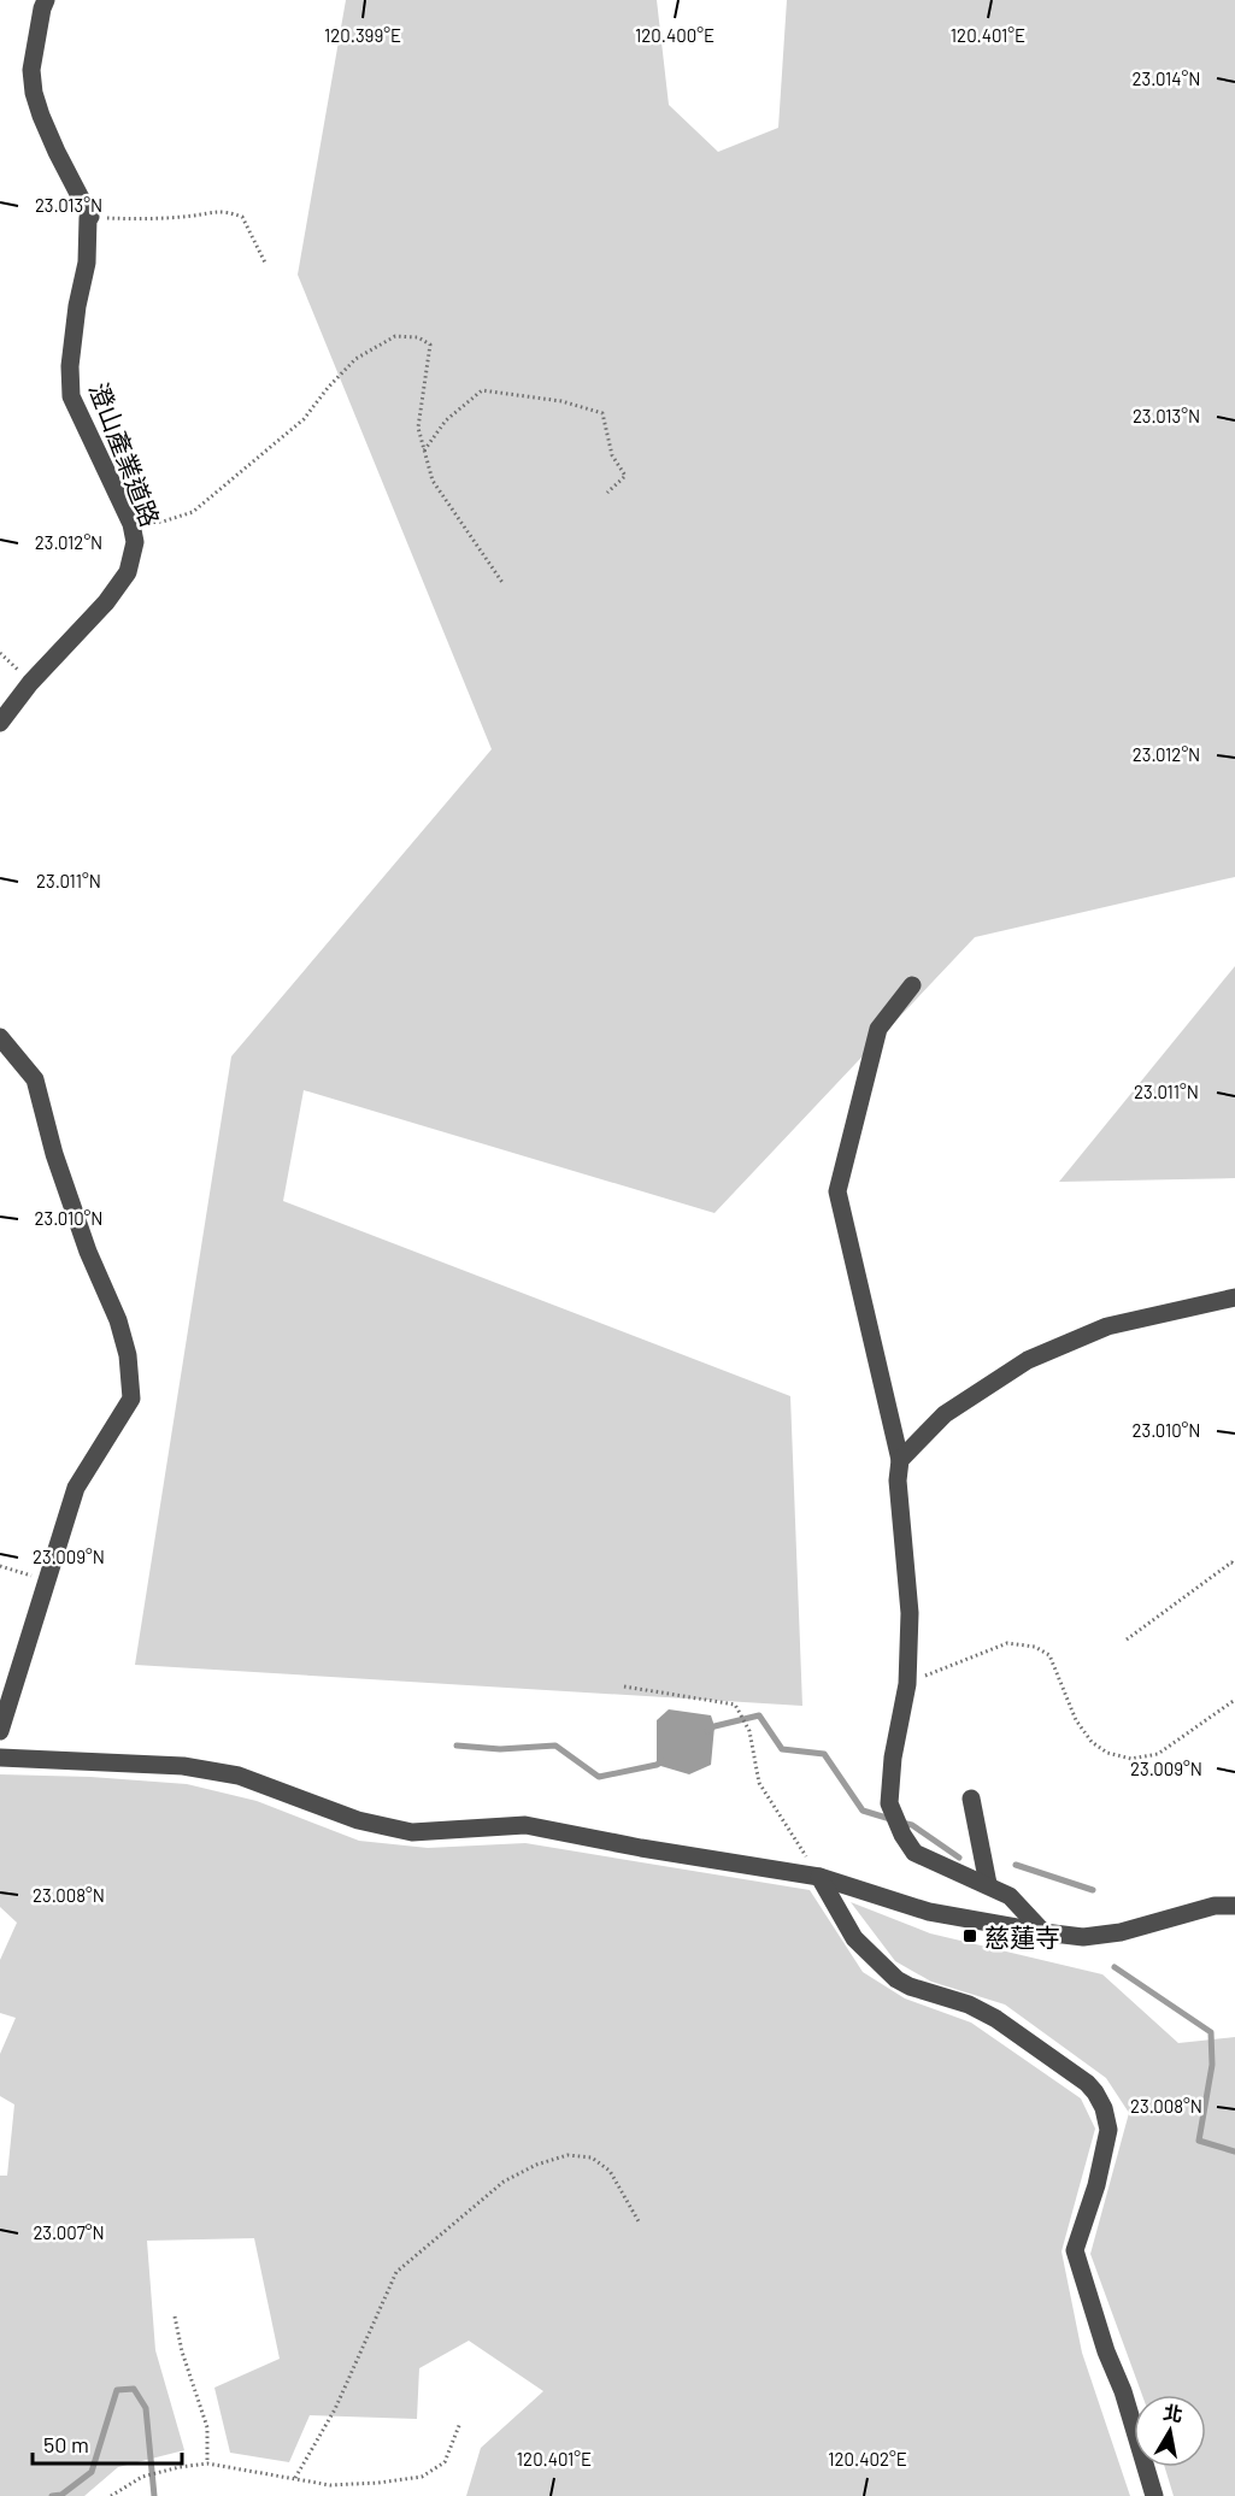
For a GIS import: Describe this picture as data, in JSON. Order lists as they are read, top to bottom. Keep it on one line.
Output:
{"streets":{"street":["澄山產業道路"]},"places":{"transit":["慈蓮寺"]},"scale_bar":"50 m","north":"top","coordinates":["120.399°E","120.400°E","120.401°E","23.014°N","23.013°N","23.012°N","23.011°N","23.010°N","23.009°N","23.008°N","23.007°N","120.402°E"]}
